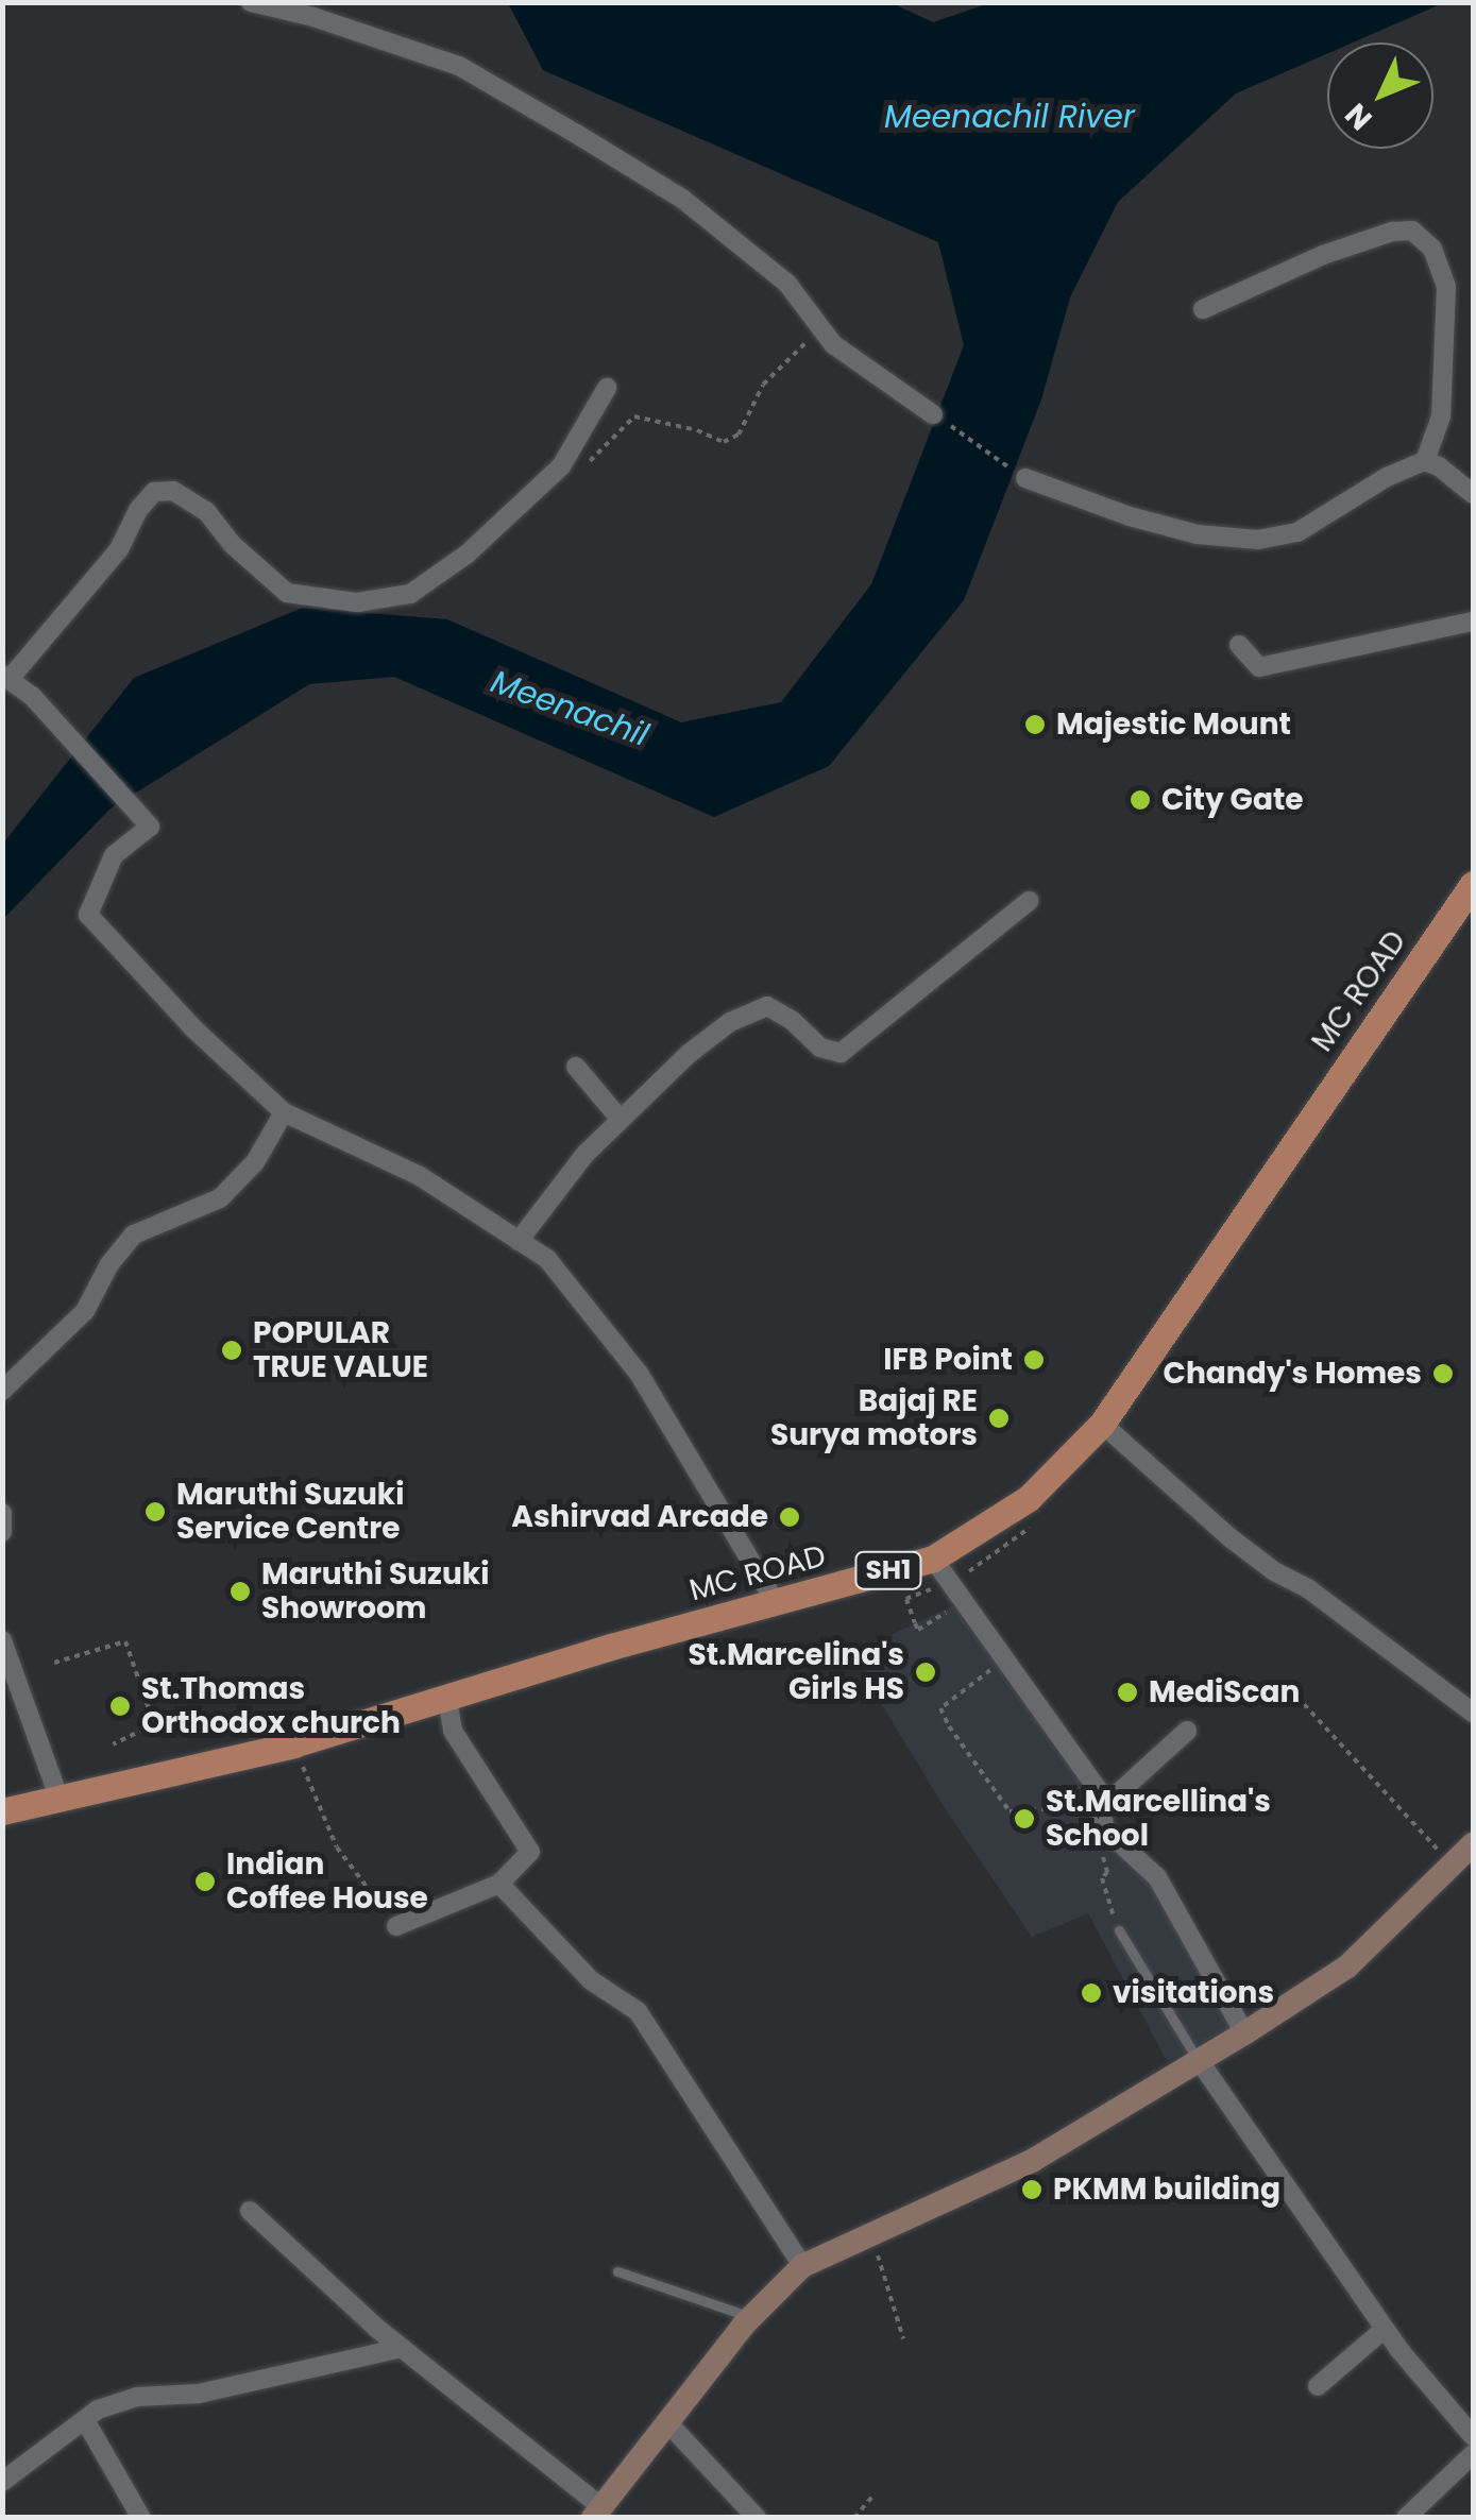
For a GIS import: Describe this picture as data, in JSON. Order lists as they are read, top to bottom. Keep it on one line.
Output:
{"streets":{"main road":["MC ROAD","SH1"]},"water":["Meenachil River","Meenachil"],"places":["Majestic Mount","City Gate","POPULAR TRUE VALUE","IFB Point","Chandy's Homes","Bajaj RE Surya motors","Maruthi Suzuki Service Centre","Ashirvad Arcade","Maruthi Suzuki Showroom","St.Marcelina's Girls HS","MediScan","St.Thomas Orthodox church","St.Marcellina's School","Indian Coffee House","visitations","PKMM building"],"north":"bottom left"}
